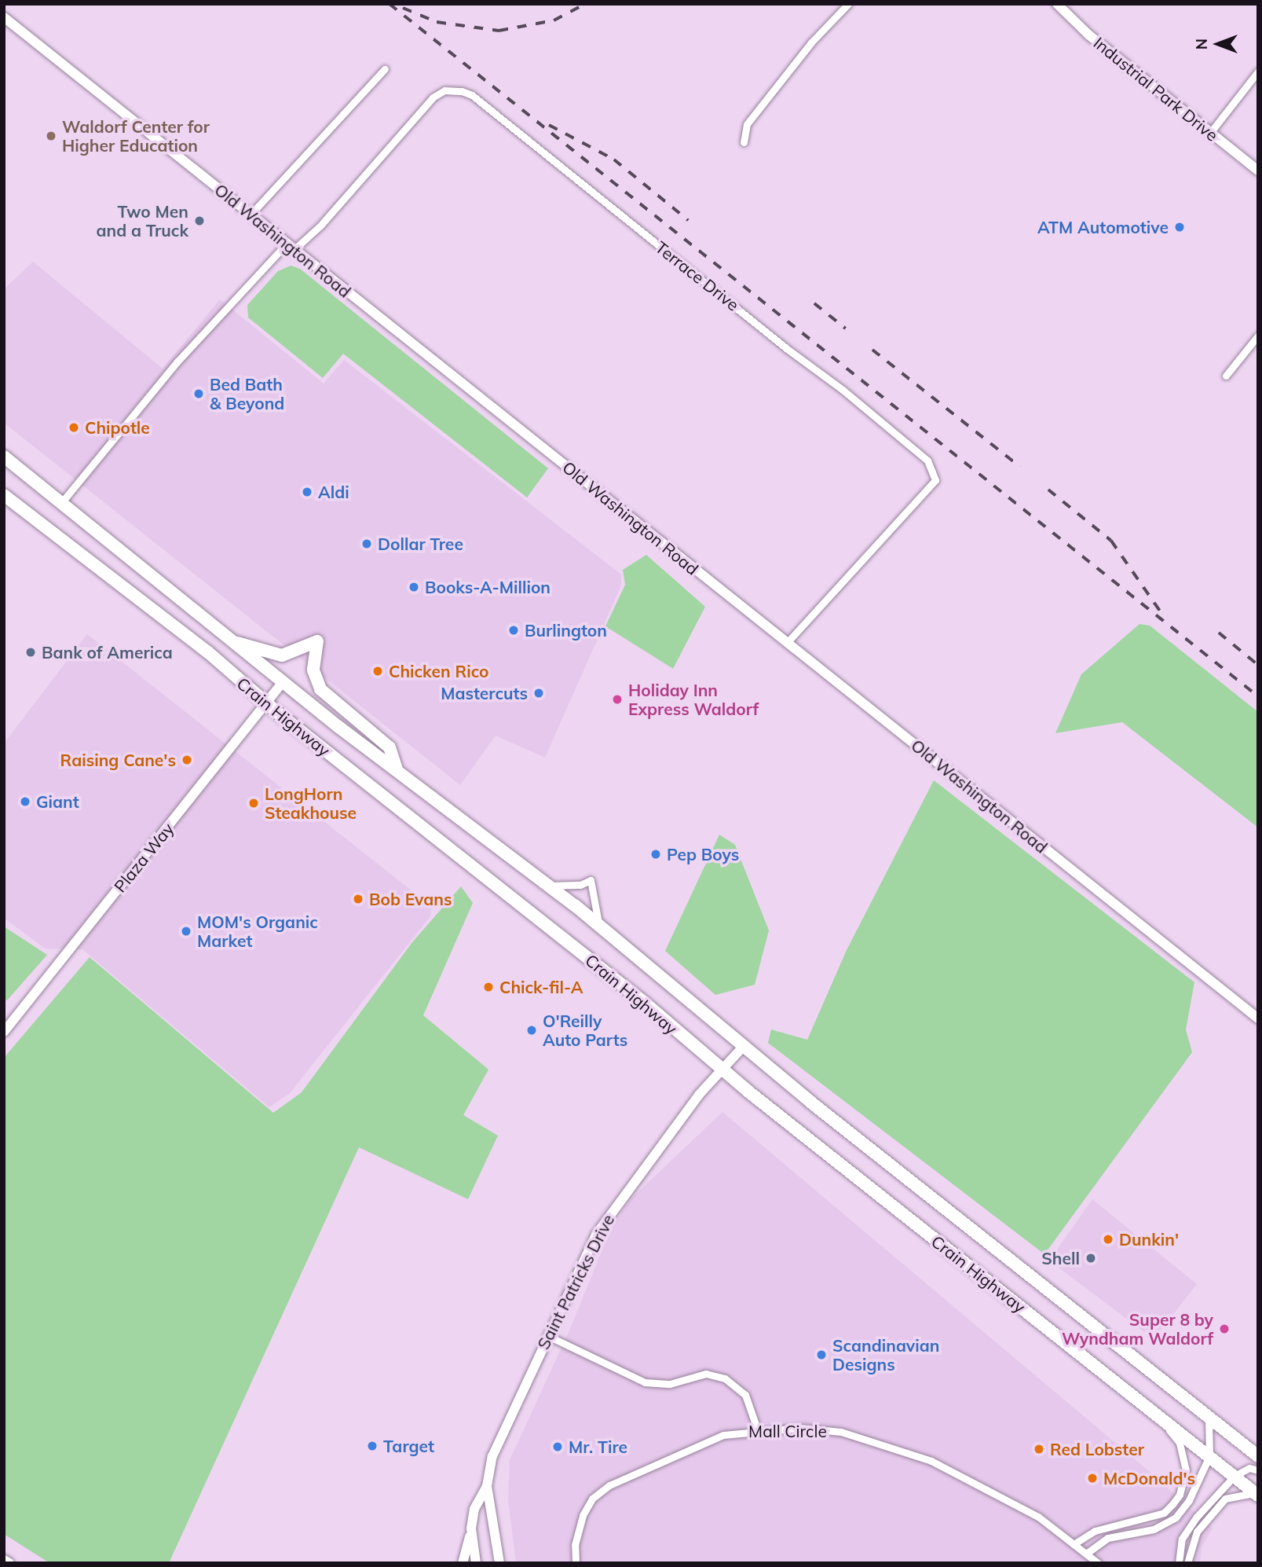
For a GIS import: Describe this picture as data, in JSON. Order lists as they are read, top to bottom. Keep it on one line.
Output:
{"streets":{"highway":["Crain Highway"],"main road":["Industrial Park Drive","Old Washington Road","Plaza Way","Saint Patricks Drive"],"street":["Terrace Drive","Mall Circle"]},"crossings":[["Old Washington Road","Terrace Drive"],["Crain Highway","Plaza Way"],["Crain Highway","Saint Patricks Drive"]],"places":["Waldorf Center for Higher Education","Two Men and a Truck","ATM Automotive","Bed Bath & Beyond","Chipotle","Aldi","Dollar Tree","Books-A-Million","Burlington","Bank of America","Chicken Rico","Mastercuts","Holiday Inn Express Waldorf","Raising Cane's","Giant","LongHorn Steakhouse","Pep Boys","Bob Evans","MOM's Organic Market","Chick-fil-A","O'Reilly Auto Parts","Dunkin'","Shell","Super 8 by Wyndham Waldorf","Scandinavian Designs","Target","Mr. Tire","Red Lobster","McDonald's"],"north":"left"}
